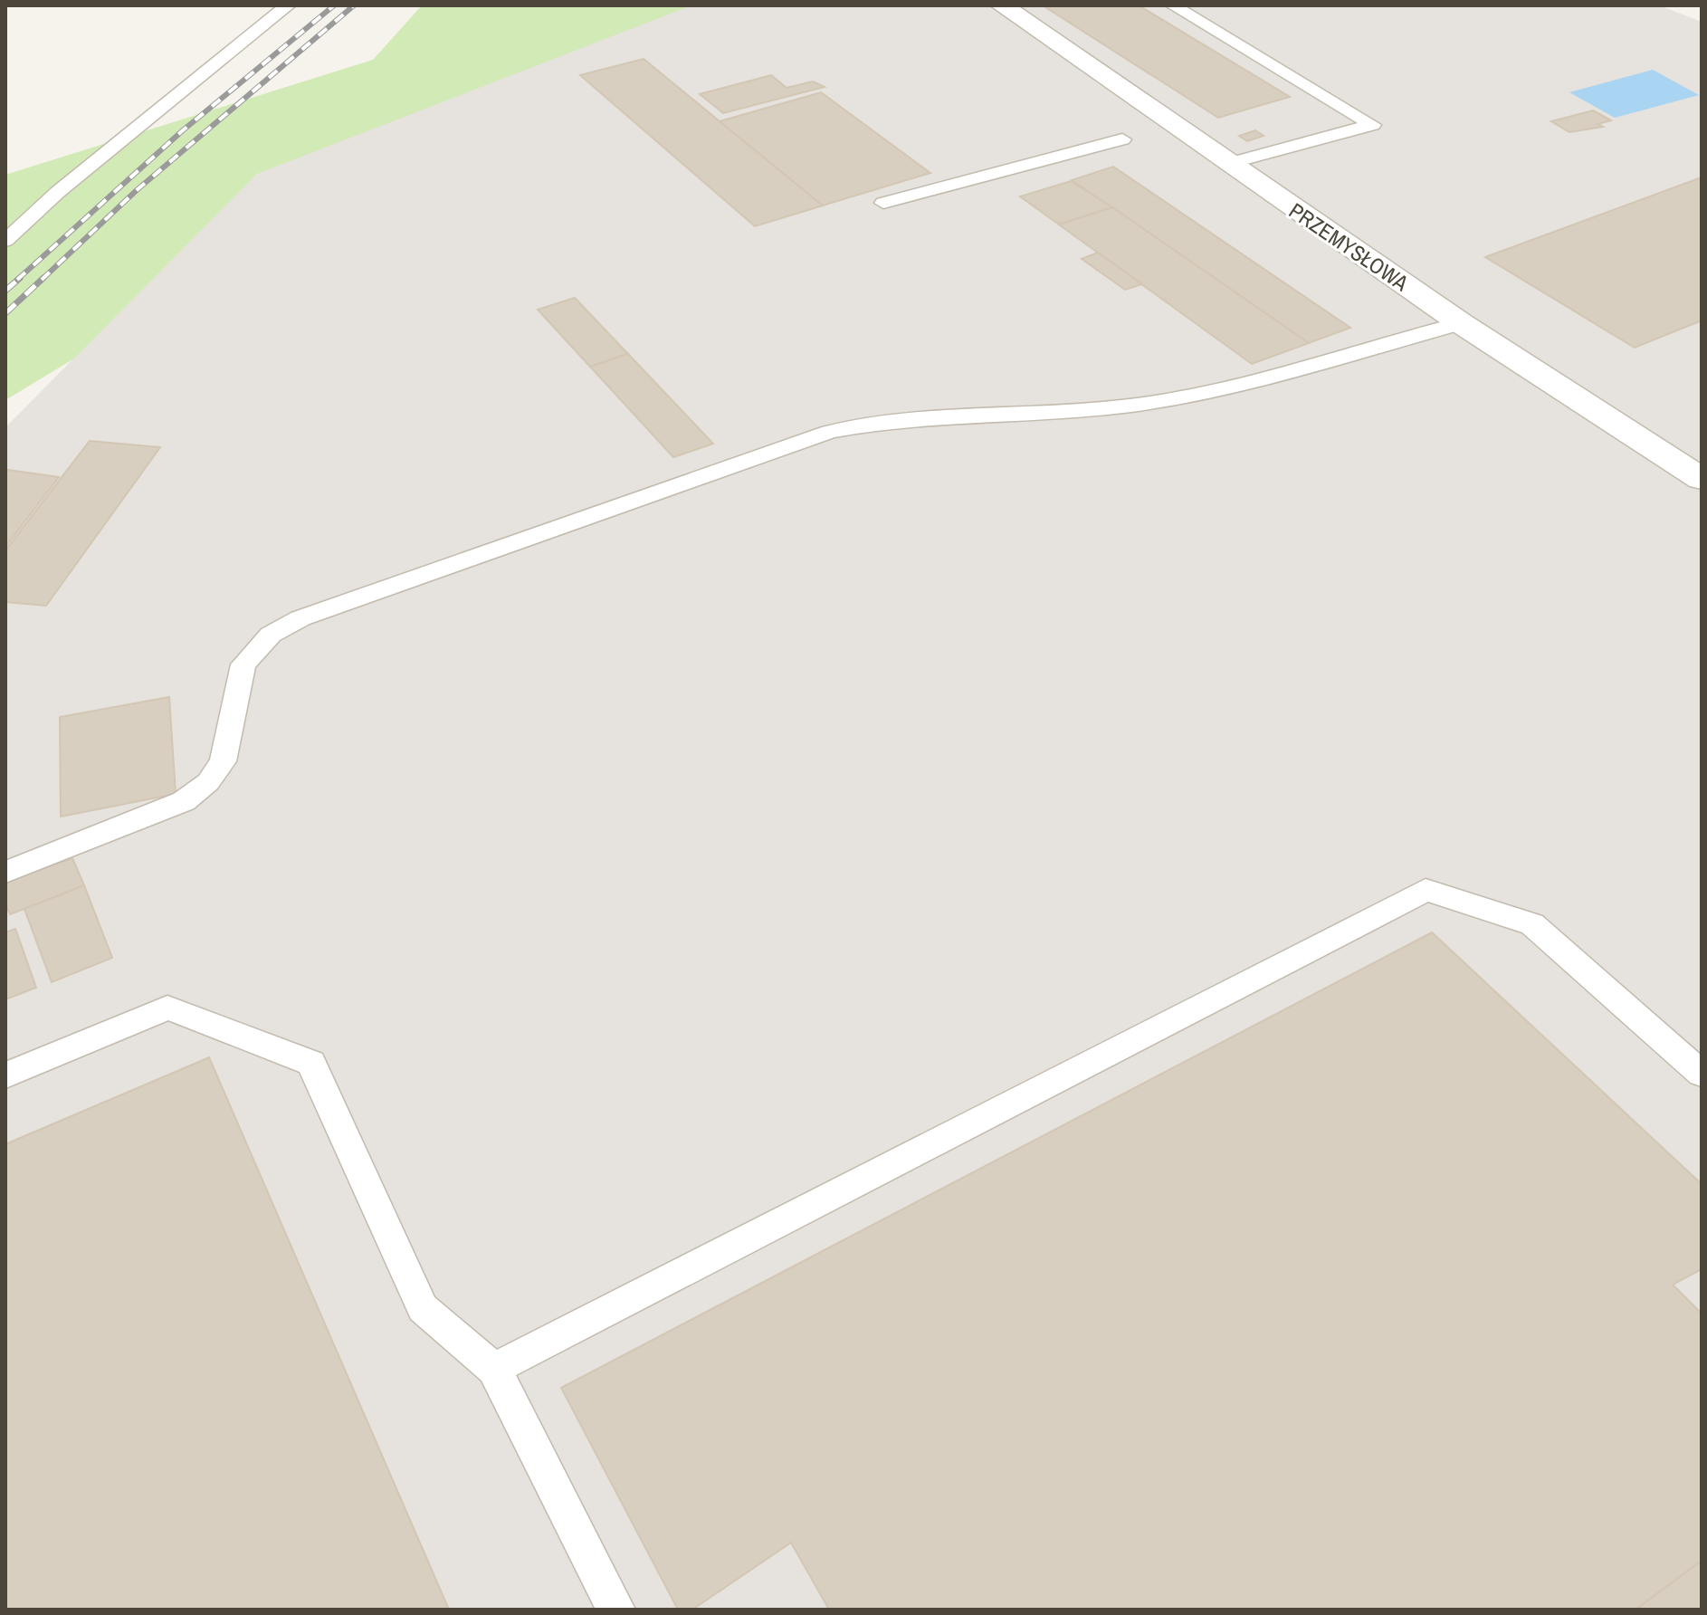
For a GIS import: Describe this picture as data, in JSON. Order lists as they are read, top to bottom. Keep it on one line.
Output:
{"streets":{"street":["PRZEMYSŁOWA"]}}
